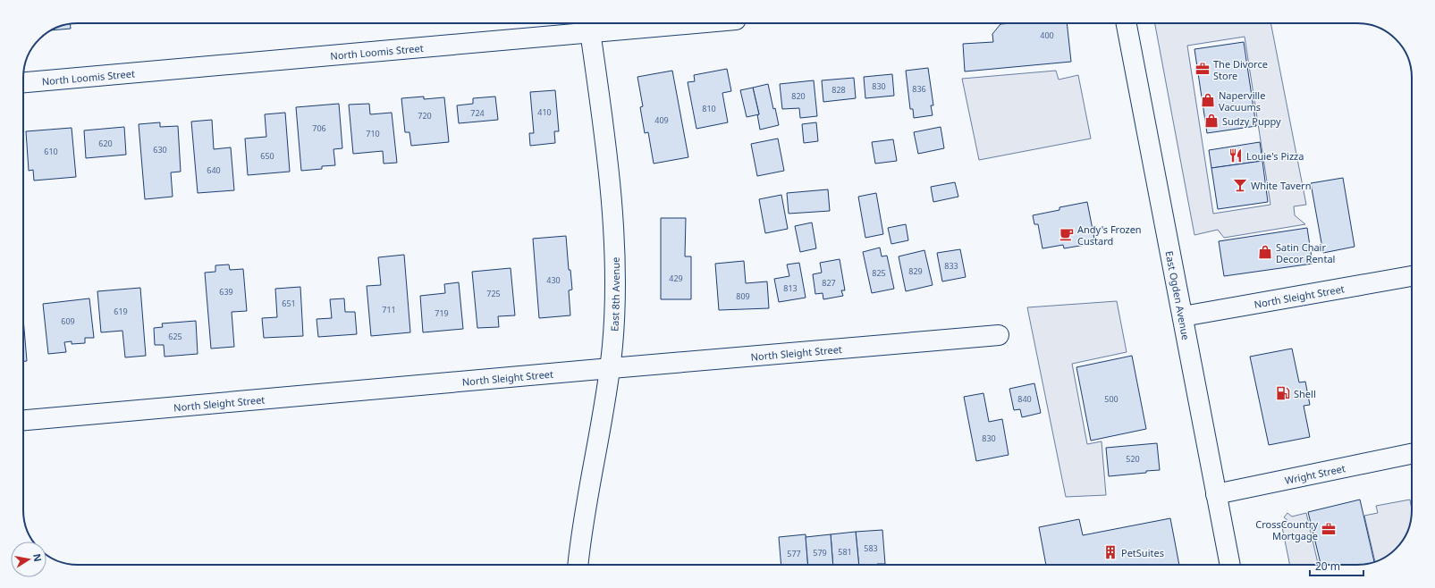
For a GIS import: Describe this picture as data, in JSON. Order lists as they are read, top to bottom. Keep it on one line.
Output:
{"streets":{"street":["North Loomis Street","East 8th Avenue","East Ogden Avenue","North Sleight Street","Wright Street"]},"crossings":[["North Loomis Street","East 8th Avenue"],["East 8th Avenue","North Sleight Street"],["East Ogden Avenue","North Sleight Street"],["East Ogden Avenue","Wright Street"]],"places":{"office":["The Divorce Store","CrossCountry Mortgage"],"shop":["Naperville Vacuums","Sudzy Puppy","Satin Chair Decor Rental"],"restaurant":["Louie's Pizza"],"bar":["White Tavern"],"cafe":["Andy's Frozen Custard"],"fuel station":["Shell"],"building":["PetSuites"]},"house_numbers":["400","830","836","828","820","810","410","724","720","409","706","710","620","630","610","650","640","833","829","825","429","430","827","813","639","725","809","651","711","619","719","609","625","840","500","830","520","583","581","579","577"],"scale_bar":"20 m","north":"right"}
